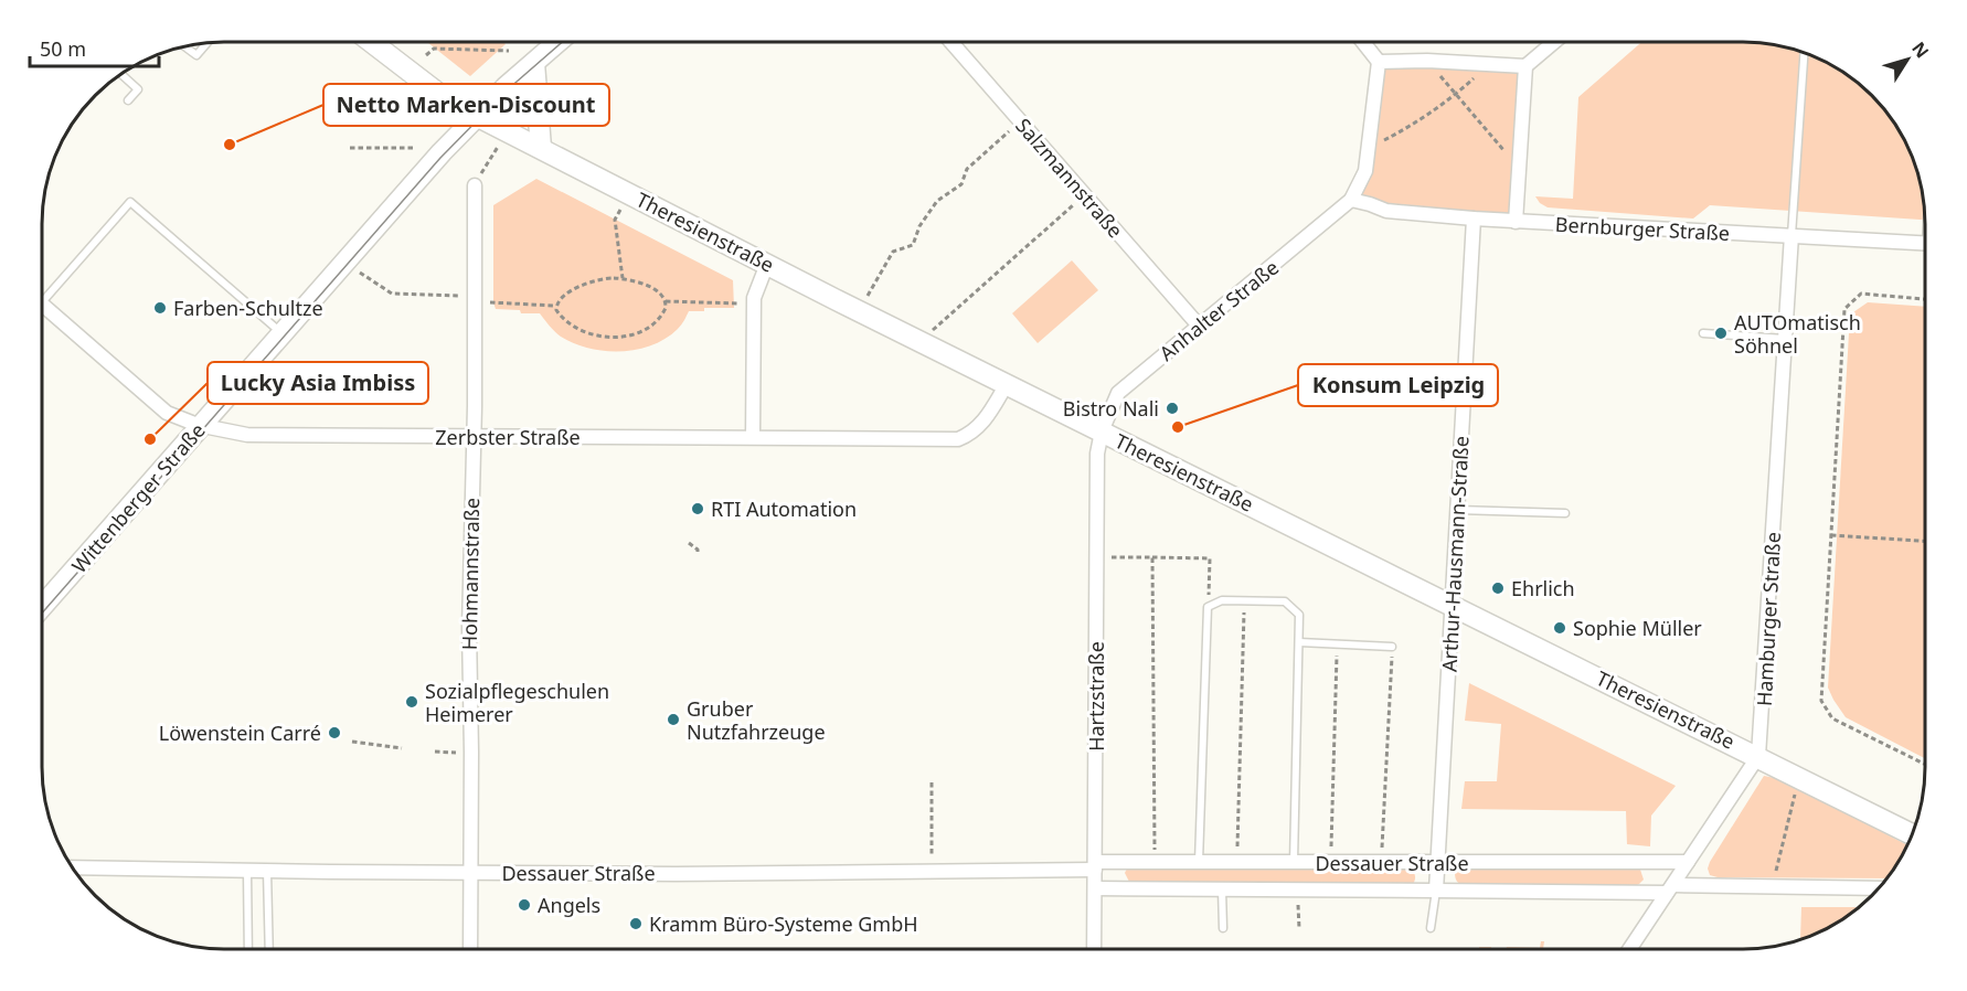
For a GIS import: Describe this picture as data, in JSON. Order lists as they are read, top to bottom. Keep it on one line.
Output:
{"streets":{"main road":["Theresienstraße","Wittenberger Straße"],"street":["Salzmannstraße","Bernburger Straße","Anhalter Straße","Zerbster Straße","Arthur-Hausmann-Straße","Hohmannstraße","Hamburger Straße","Hartzstraße","Dessauer Straße"]},"crossings":[["Salzmannstraße","Anhalter Straße"],["Bernburger Straße","Anhalter Straße"],["Bernburger Straße","Arthur-Hausmann-Straße"],["Bernburger Straße","Hamburger Straße"],["Theresienstraße","Anhalter Straße"],["Theresienstraße","Zerbster Straße"],["Theresienstraße","Wittenberger Straße"],["Theresienstraße","Arthur-Hausmann-Straße"],["Theresienstraße","Hamburger Straße"],["Theresienstraße","Hartzstraße"],["Anhalter Straße","Hartzstraße"],["Zerbster Straße","Wittenberger Straße"],["Zerbster Straße","Hohmannstraße"],["Arthur-Hausmann-Straße","Dessauer Straße"],["Hohmannstraße","Dessauer Straße"],["Hartzstraße","Dessauer Straße"]],"places":["Netto Marken-Discount","Farben-Schultze","AUTOmatisch Söhnel","Bistro Nali","Konsum Leipzig","Lucky Asia Imbiss","RTI Automation","Ehrlich","Sophie Müller","Sozialpflegeschulen Heimerer","Gruber Nutzfahrzeuge","Löwenstein Carré","Angels","Kramm Büro-Systeme GmbH"],"scale_bar":"50 m","north":"top right"}
